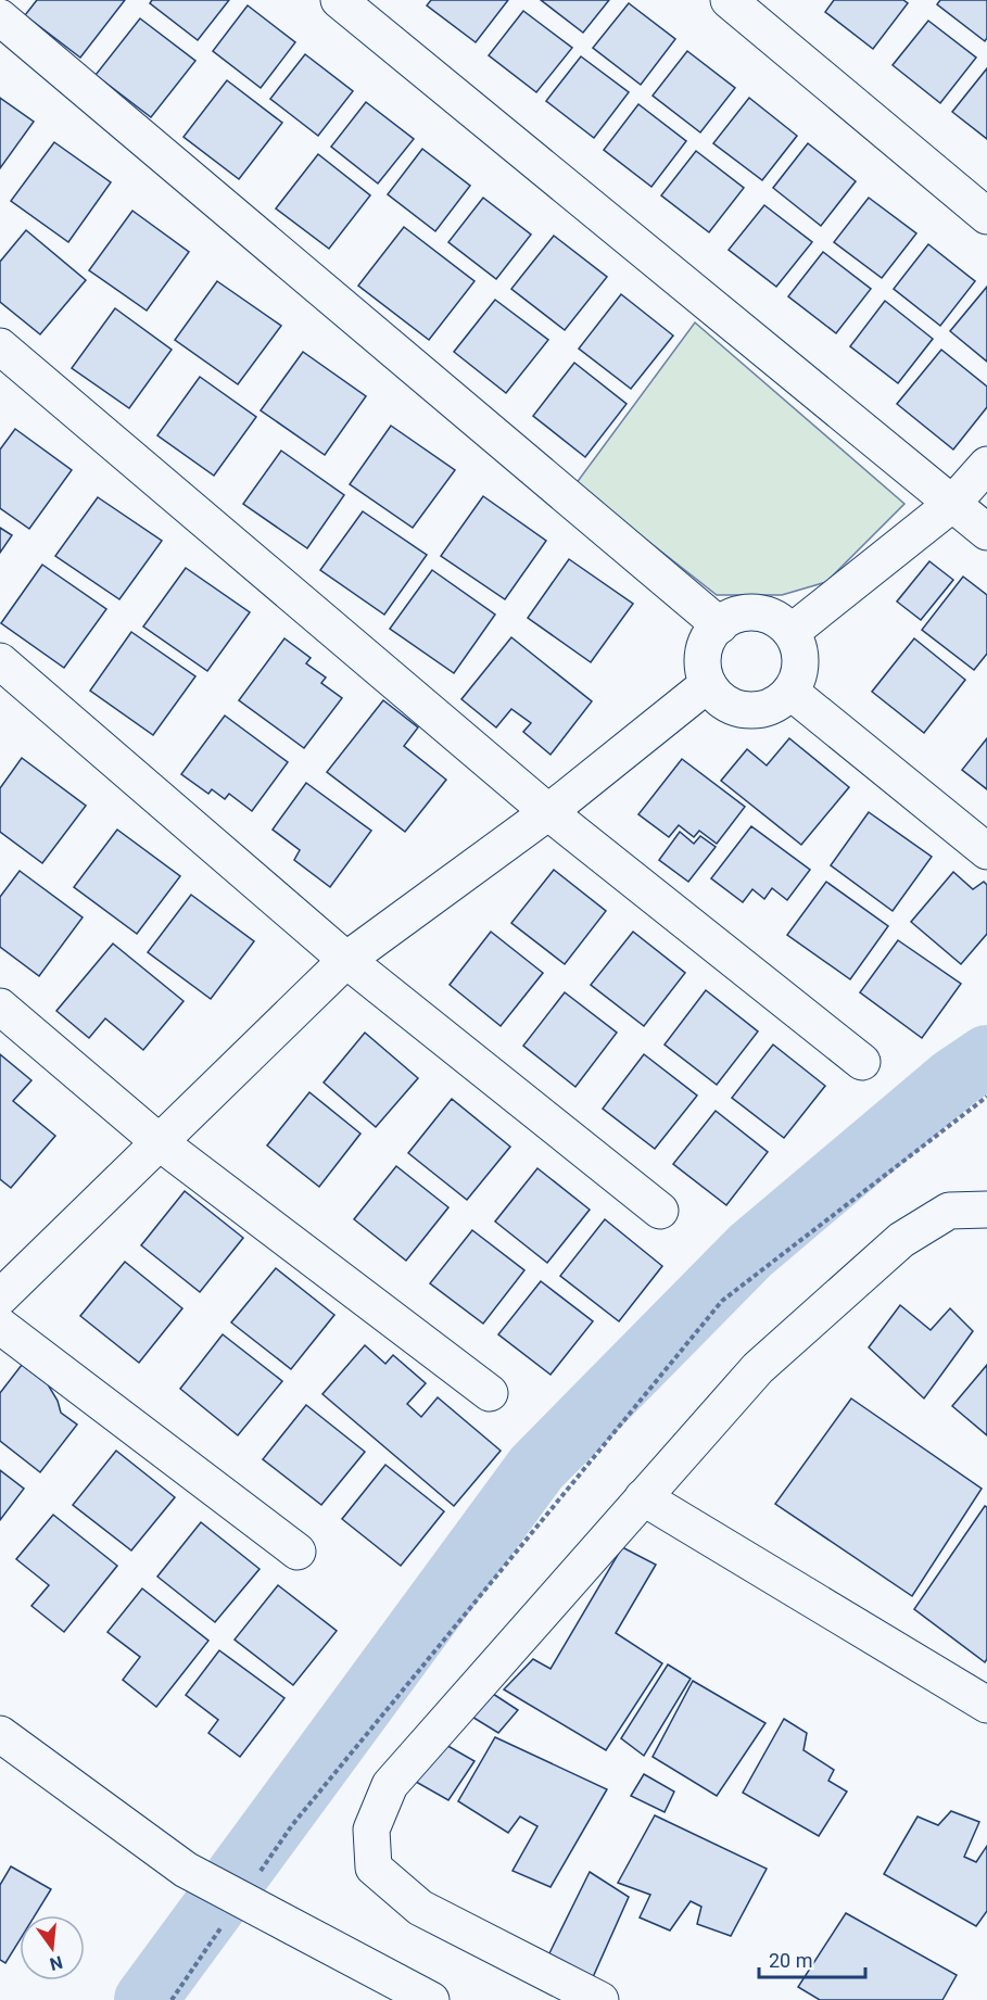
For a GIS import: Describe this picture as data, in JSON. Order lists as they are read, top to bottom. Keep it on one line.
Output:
{"scale_bar":"20 m","north":"bottom"}
